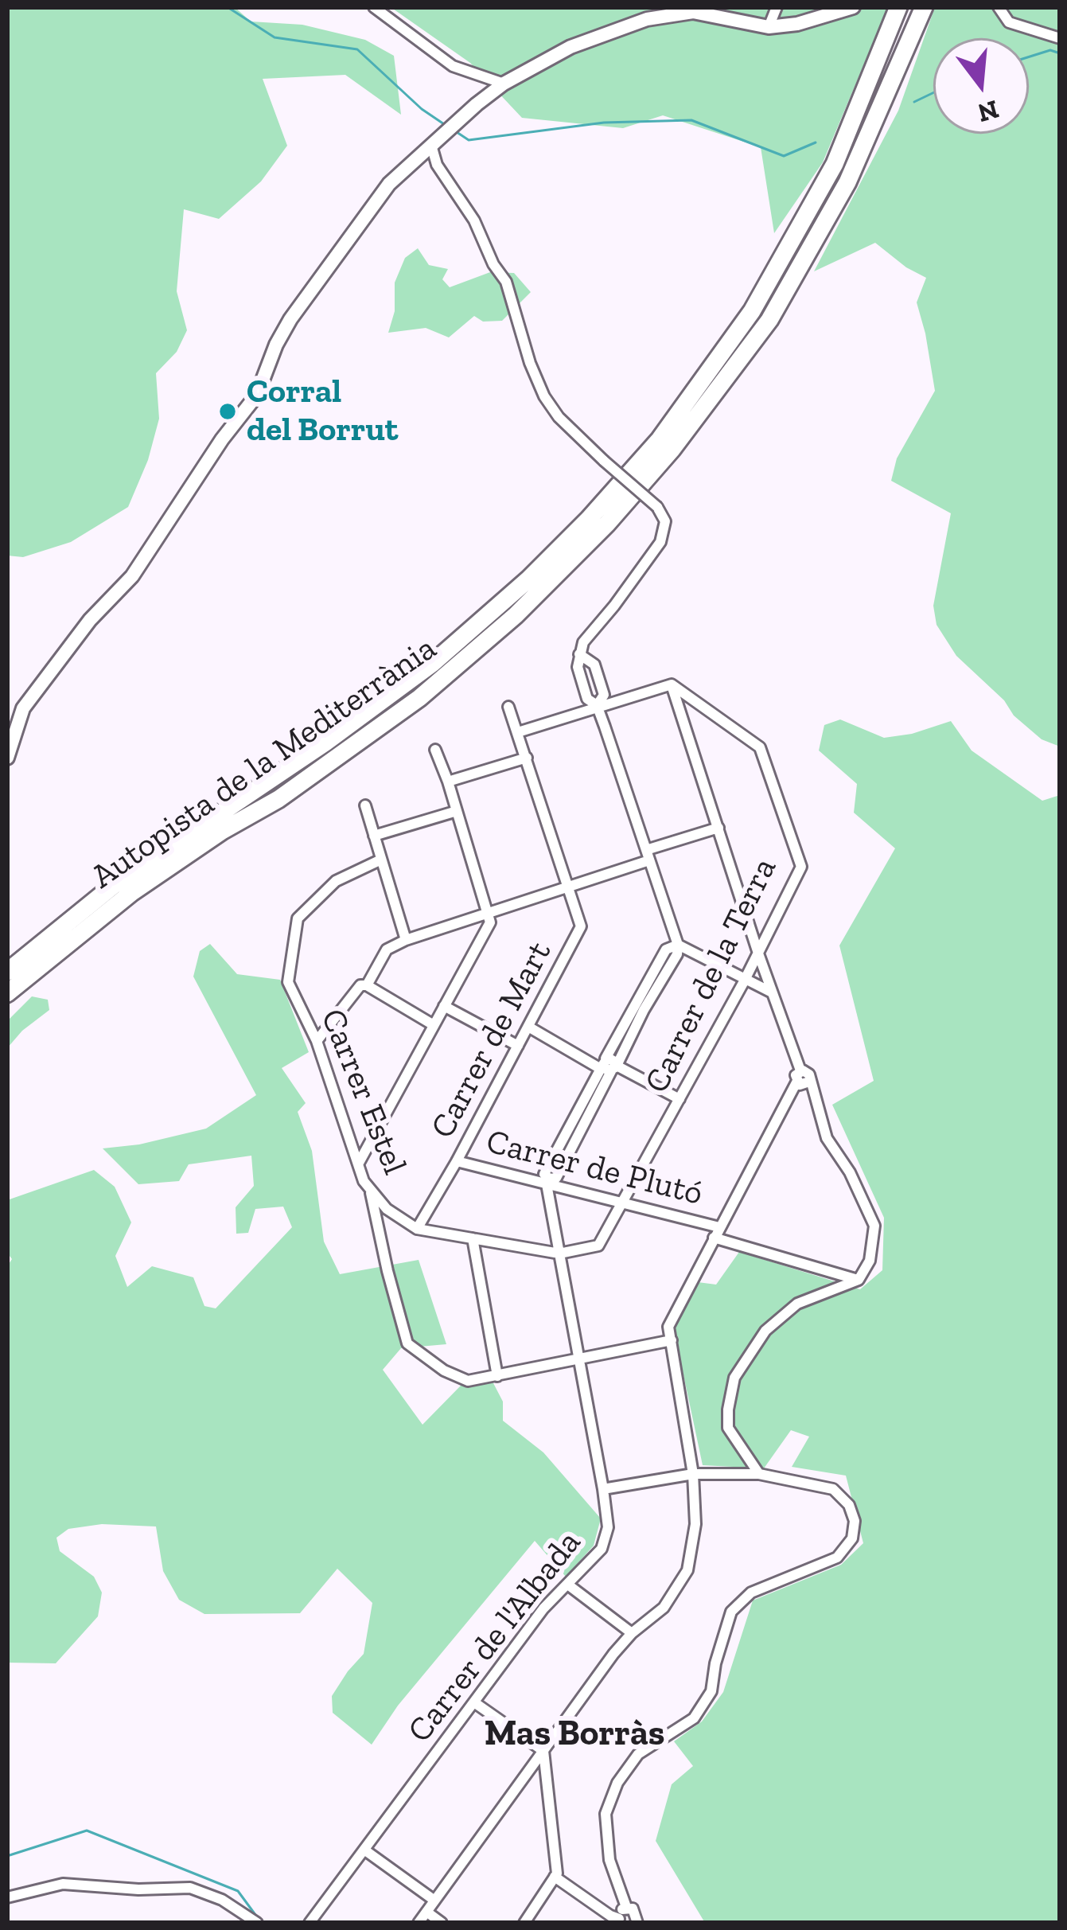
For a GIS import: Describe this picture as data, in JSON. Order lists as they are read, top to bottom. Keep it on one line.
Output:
{"streets":{"highway":["Autopista de la Mediterrània"],"street":["Carrer de la Terra","Carrer de Mart","Carrer Estel","Carrer de Plutó","Carrer de l'Albada"]},"crossings":[["Carrer de la Terra","Carrer Estel"],["Carrer de la Terra","Carrer de Plutó"],["Carrer de la Terra","Carrer de l'Albada"],["Carrer de Mart","Carrer Estel"],["Carrer de Mart","Carrer de Plutó"],["Carrer Estel","Carrer de l'Albada"],["Carrer de Plutó","Carrer de l'Albada"]],"districts":["Mas Borràs"],"places":["Corral del Borrut"],"north":"bottom"}
